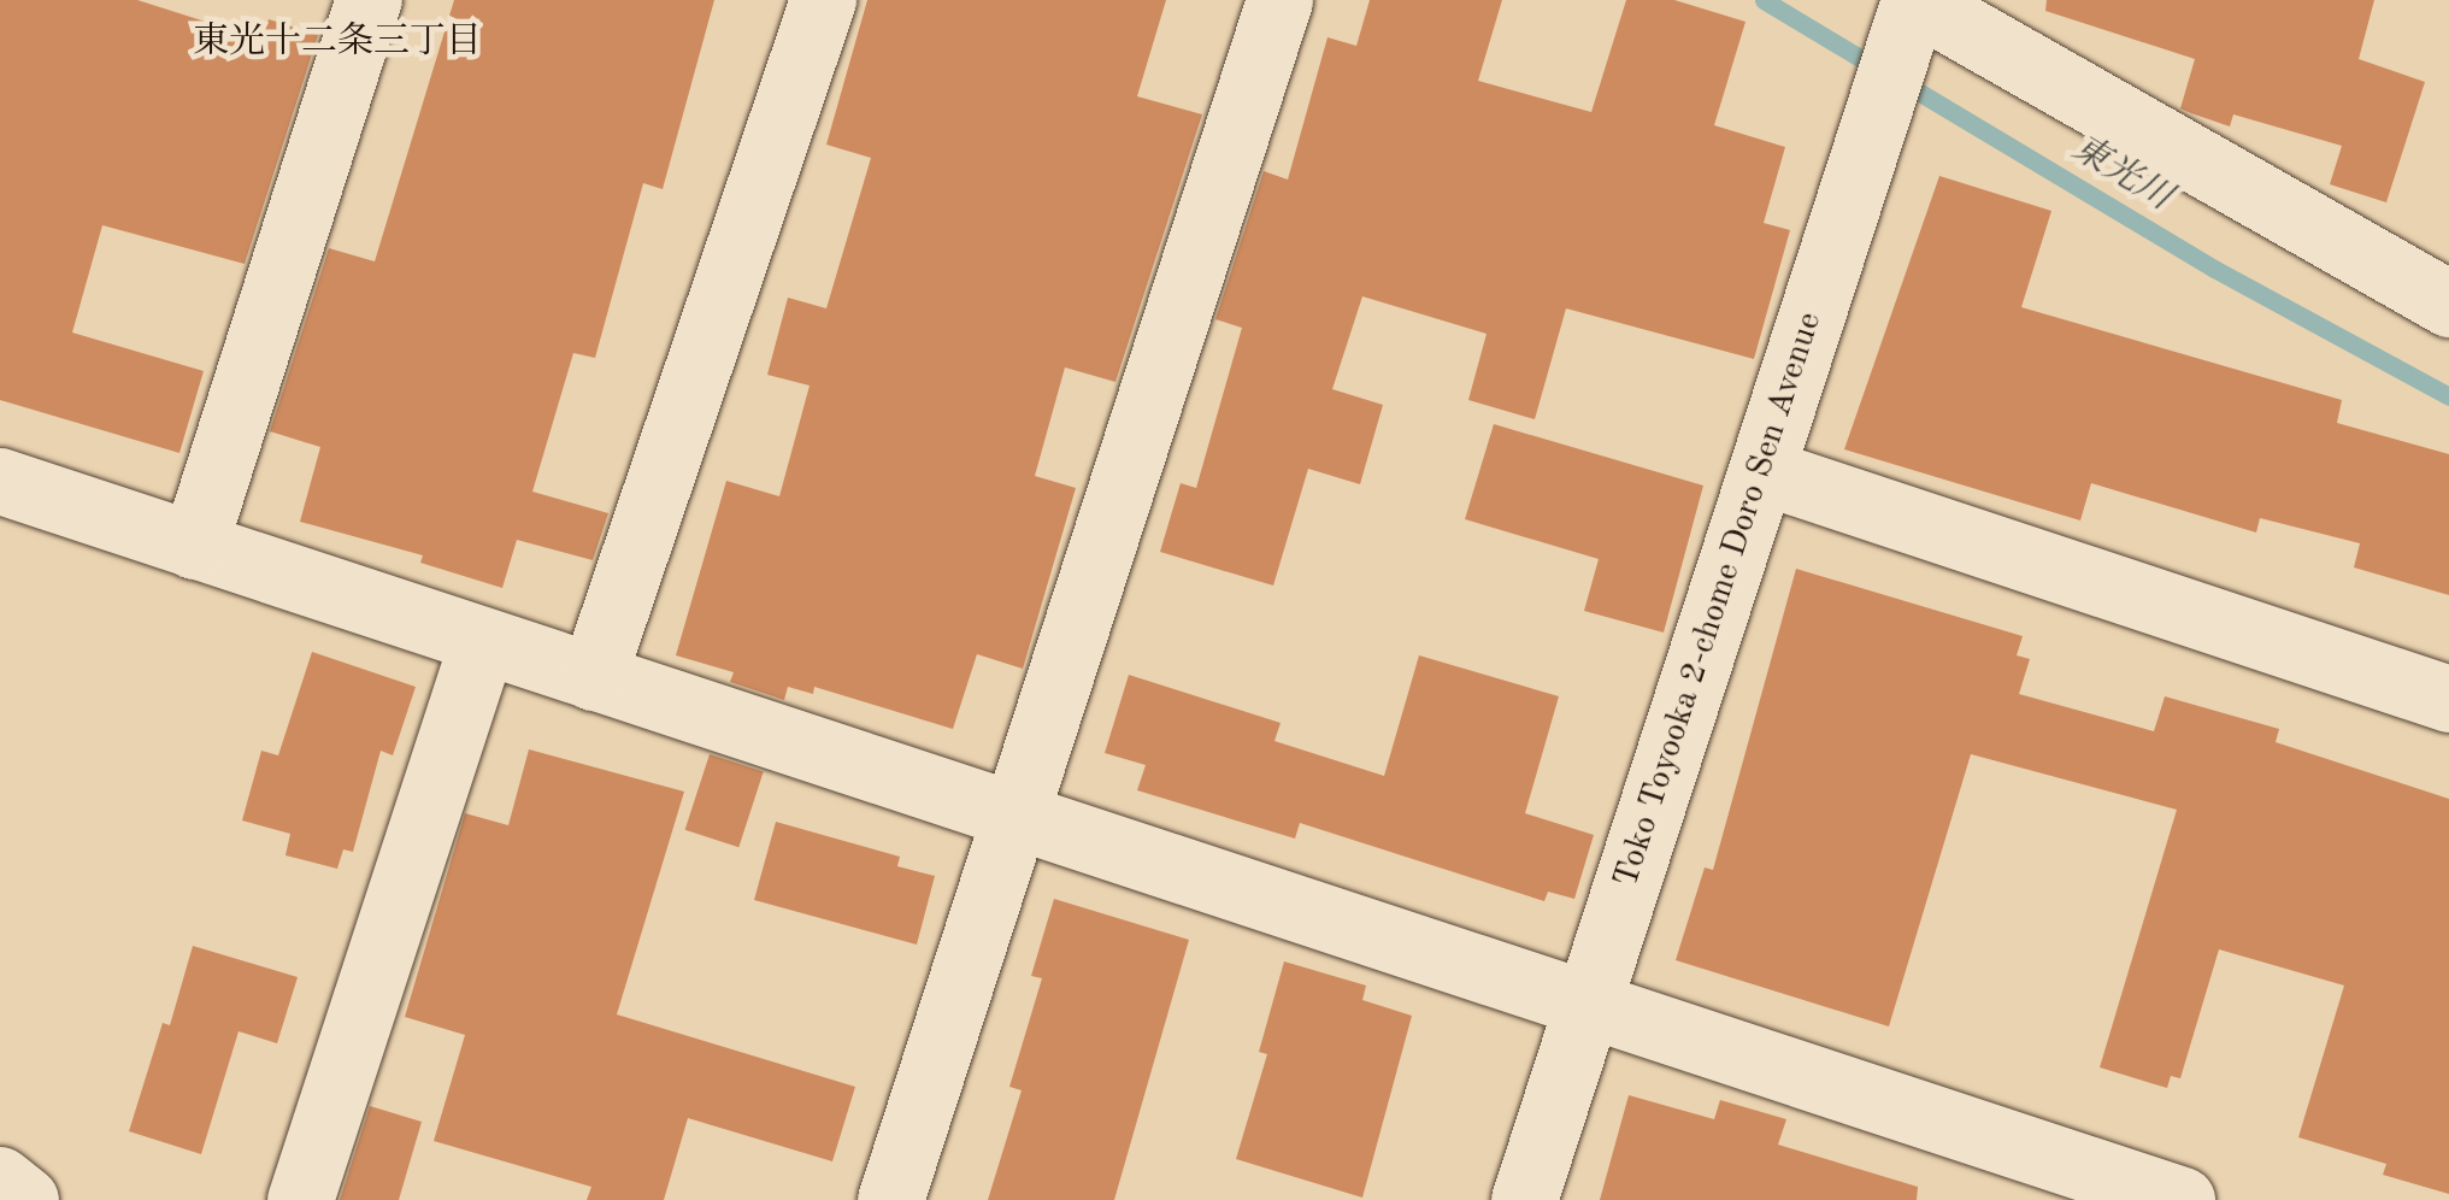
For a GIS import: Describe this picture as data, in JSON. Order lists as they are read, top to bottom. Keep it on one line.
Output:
{"streets":{"street":["Toko Toyooka 2-chome Doro Sen Avenue"]},"districts":["東光十二条三丁目"],"water":["東光川"]}
